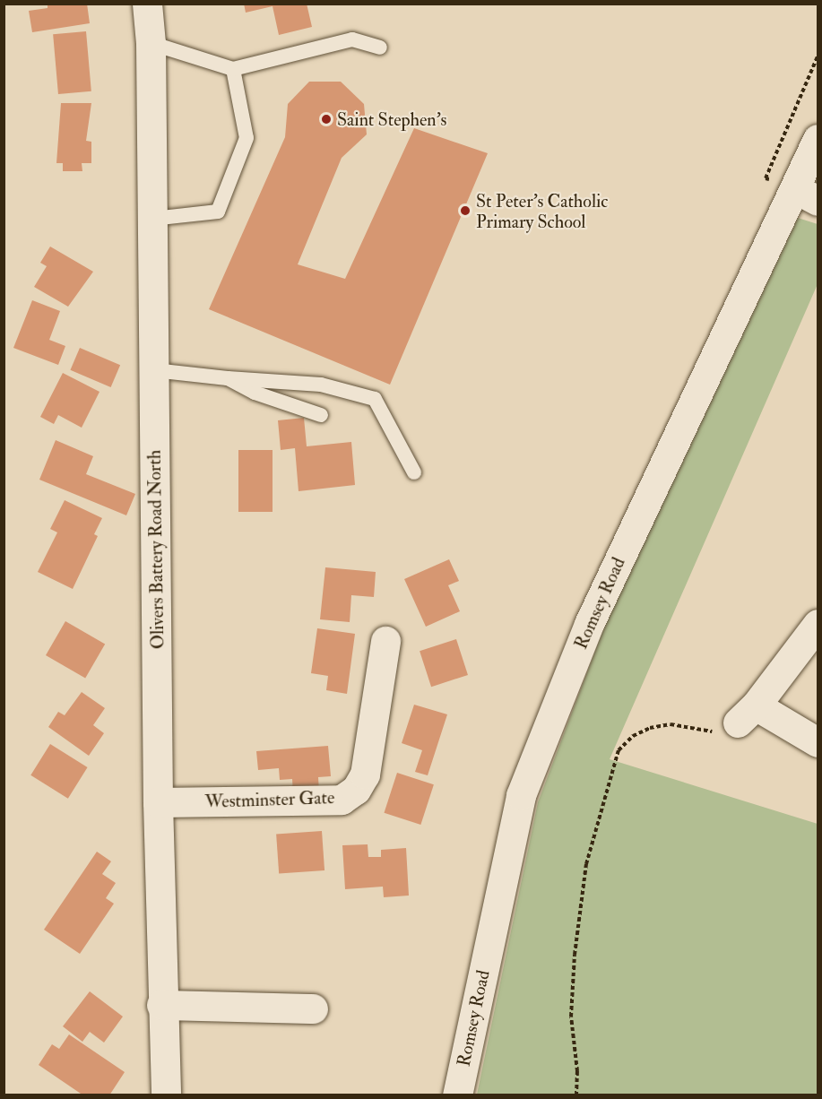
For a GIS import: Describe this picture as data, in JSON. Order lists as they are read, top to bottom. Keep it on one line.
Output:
{"streets":{"street":["Olivers Battery Road North","Romsey Road","Westminster Gate"]},"crossings":[["Olivers Battery Road North","Westminster Gate"]],"places":["Saint Stephen's","St Peter's Catholic Primary School"]}
